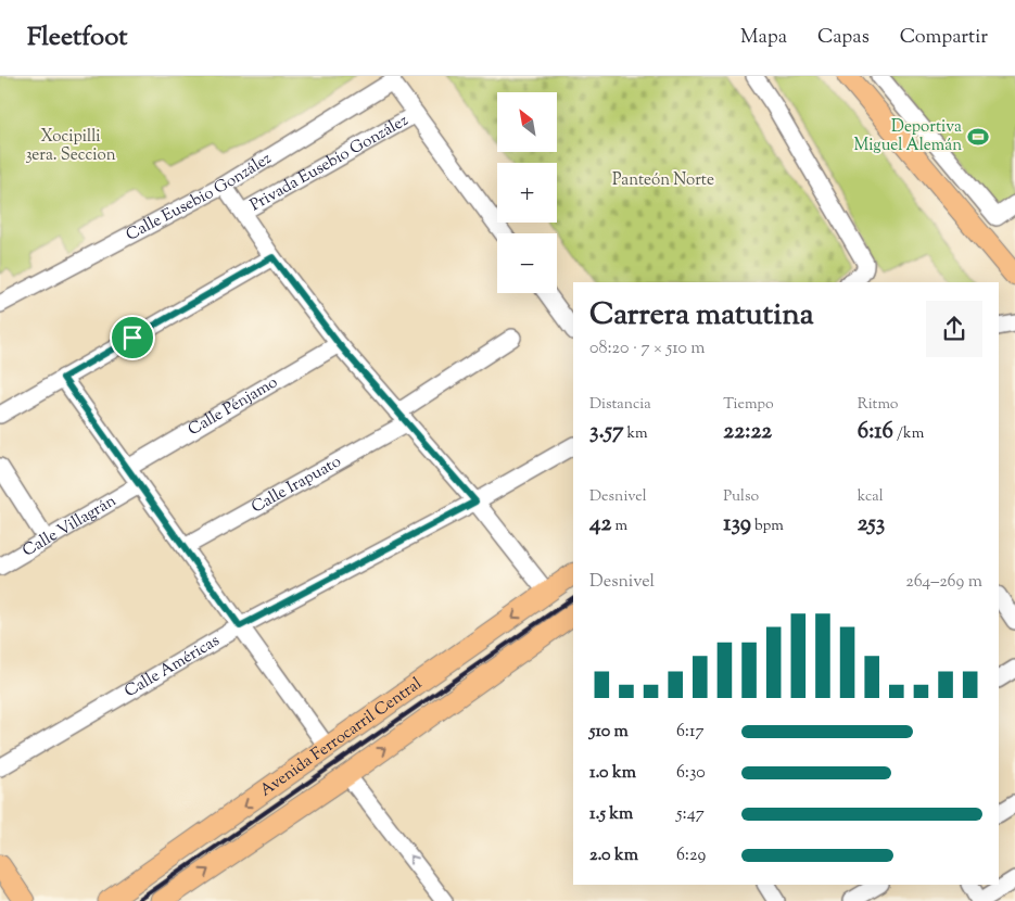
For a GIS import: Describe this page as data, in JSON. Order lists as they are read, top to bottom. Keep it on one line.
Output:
{"streets":{"main road":["Avenida Ferrocarril Central"],"street":["Privada Eusebio González","Calle Eusebio González","Calle Pénjamo","Calle Irapuato","Calle Villagrán","Calle Américas"]},"parks":["Xocipilli 3era. Seccion","Panteón Norte"],"places":{"sports":["Deportiva Miguel Alemán"]},"north":"top left","page":{"header":"Fleetfoot","nav":["Mapa","Capas","Compartir"],"map_buttons":["+","−"],"heading":["Carrera matutina","08:20 · 7 × 510 m"],"stats":[["Distancia","3.57 km"],["Tiempo","22:22"],["Ritmo","6:16 /km"],["Desnivel","42 m"],["Pulso","139 bpm"],["kcal","253"]],"chart":["Desnivel","264–269 m"],"list":[{"name":"510 m","note":"6:17"},{"name":"1.0 km","note":"6:30"},{"name":"1.5 km","note":"5:47"},{"name":"2.0 km","note":"6:29"}]}}
